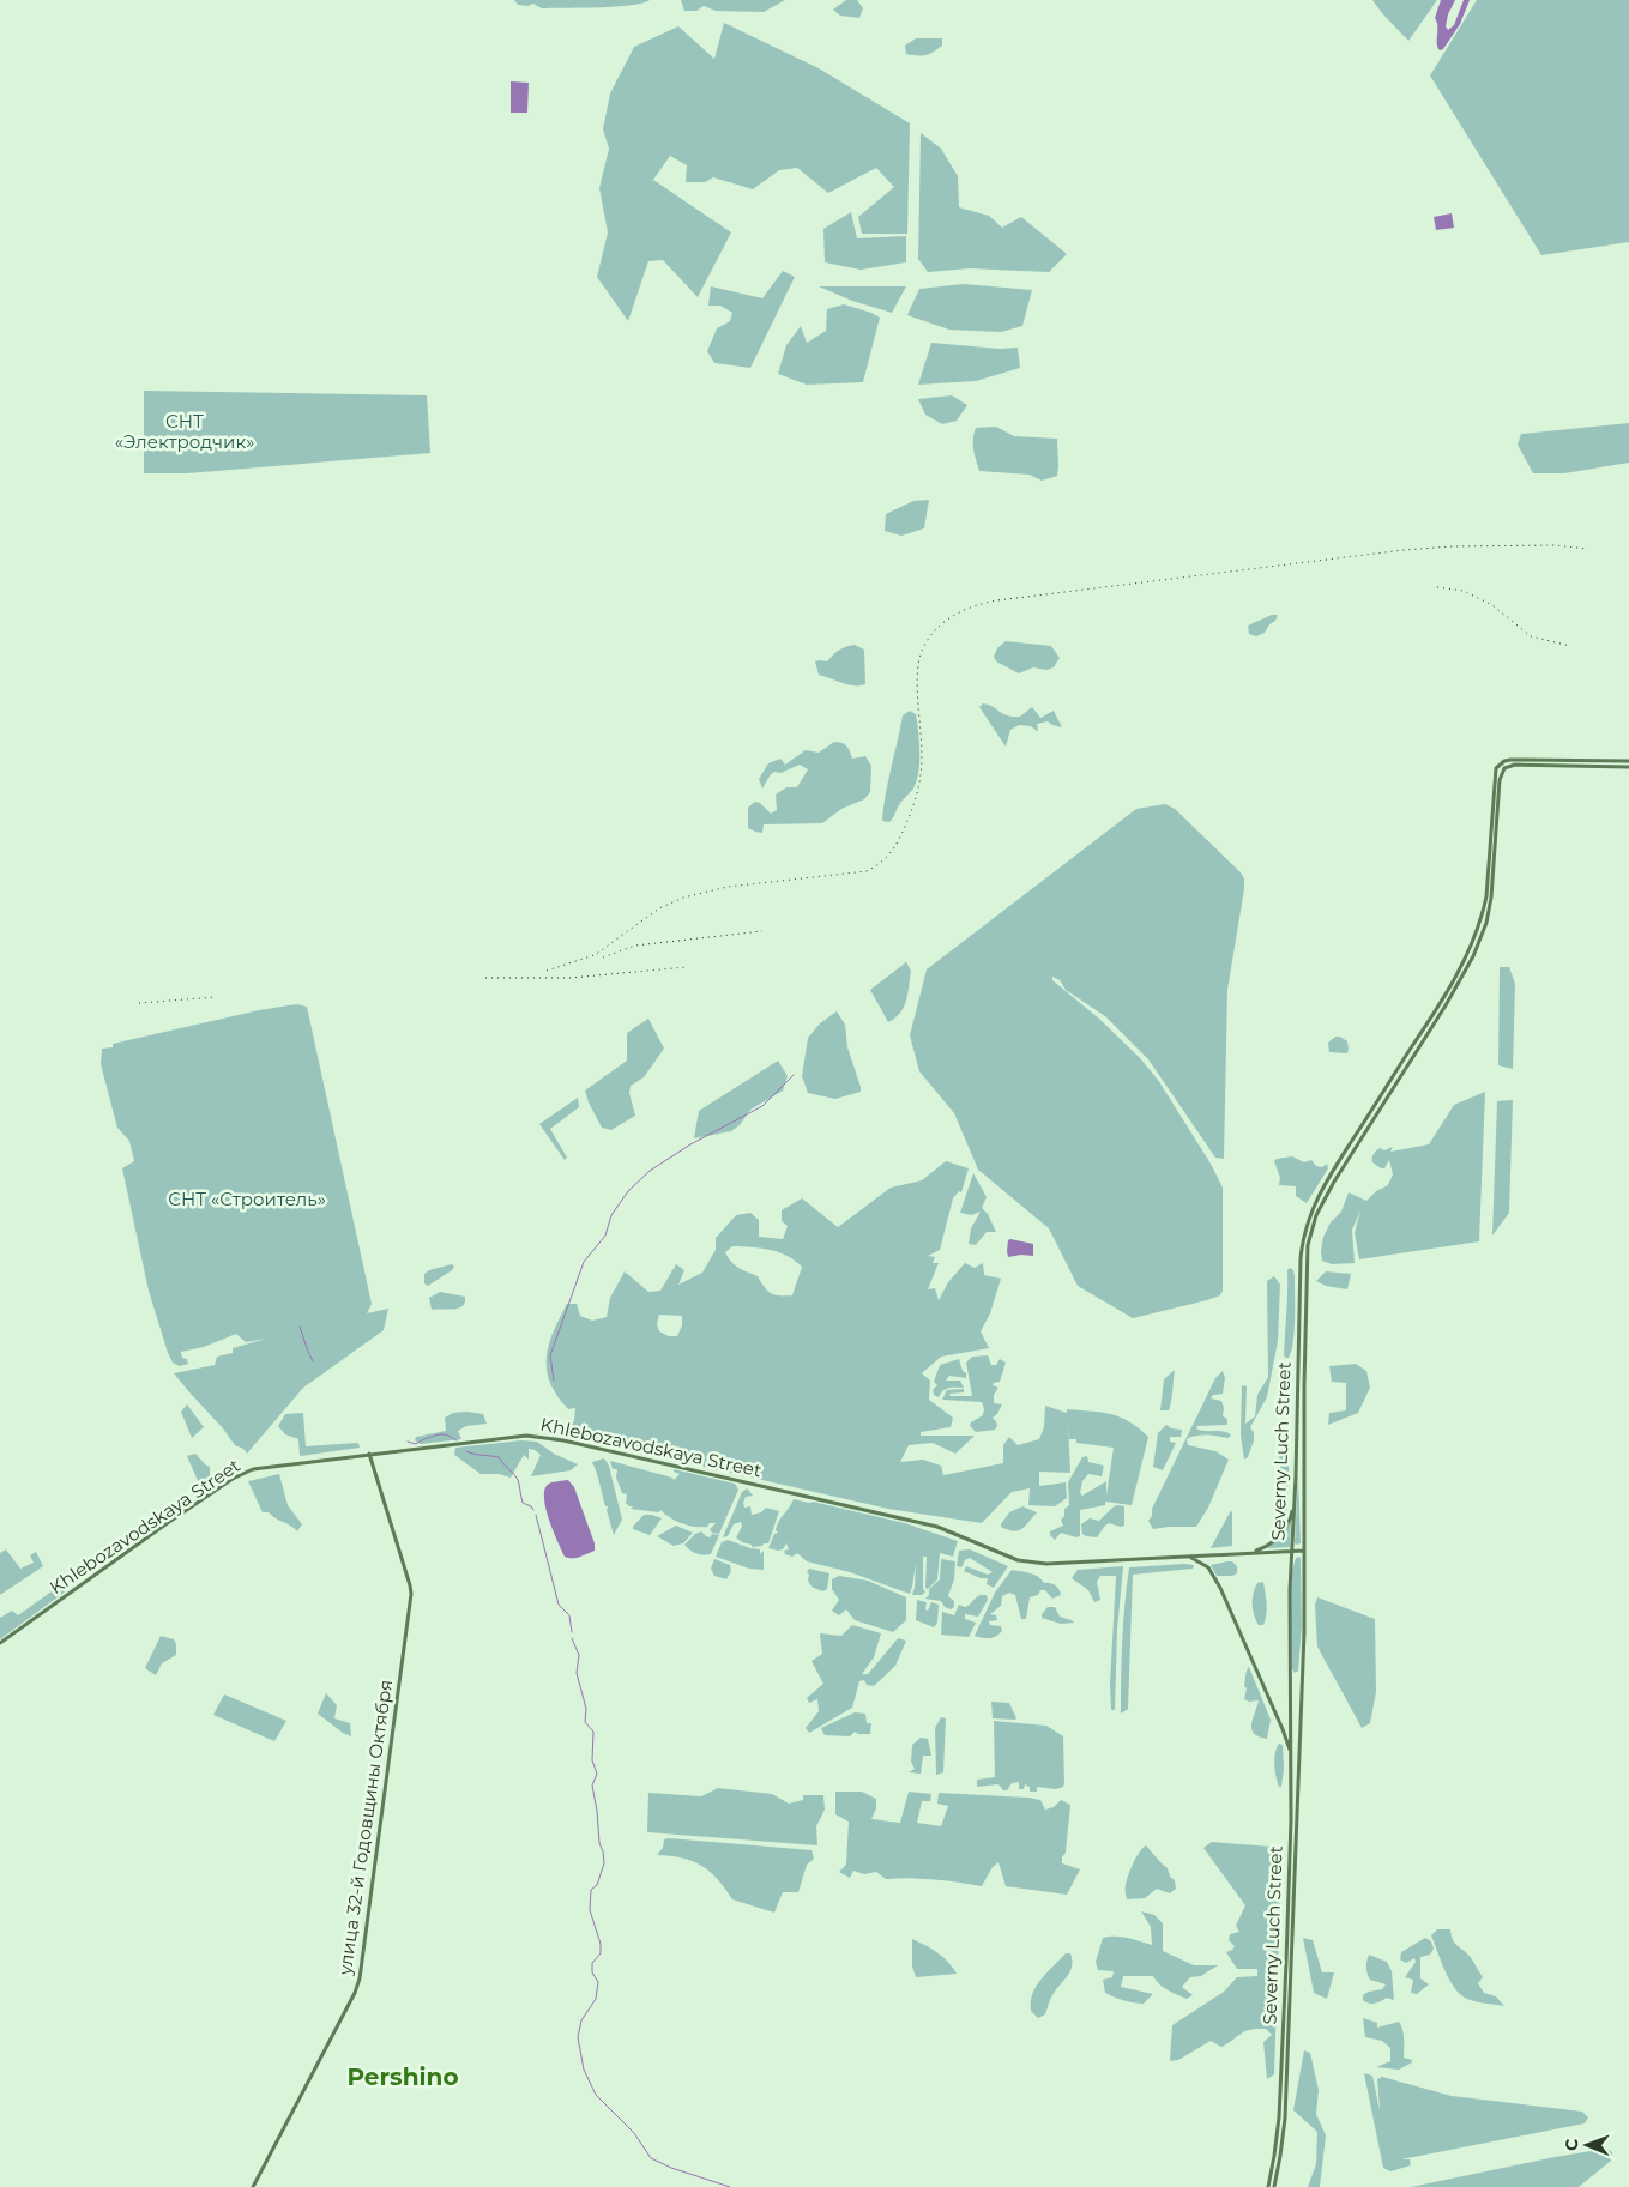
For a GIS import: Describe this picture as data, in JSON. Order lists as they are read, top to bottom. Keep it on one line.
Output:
{"streets":{"main road":["Khlebozavodskaya Street","Severny Luch Street","улица 32-й Годовщины Октября"]},"crossings":[["Khlebozavodskaya Street","Severny Luch Street"],["Khlebozavodskaya Street","улица 32-й Годовщины Октября"]],"districts":["Pershino"],"parks":["СНТ «Электродчик»","СНТ «Строитель»"],"north":"left"}
